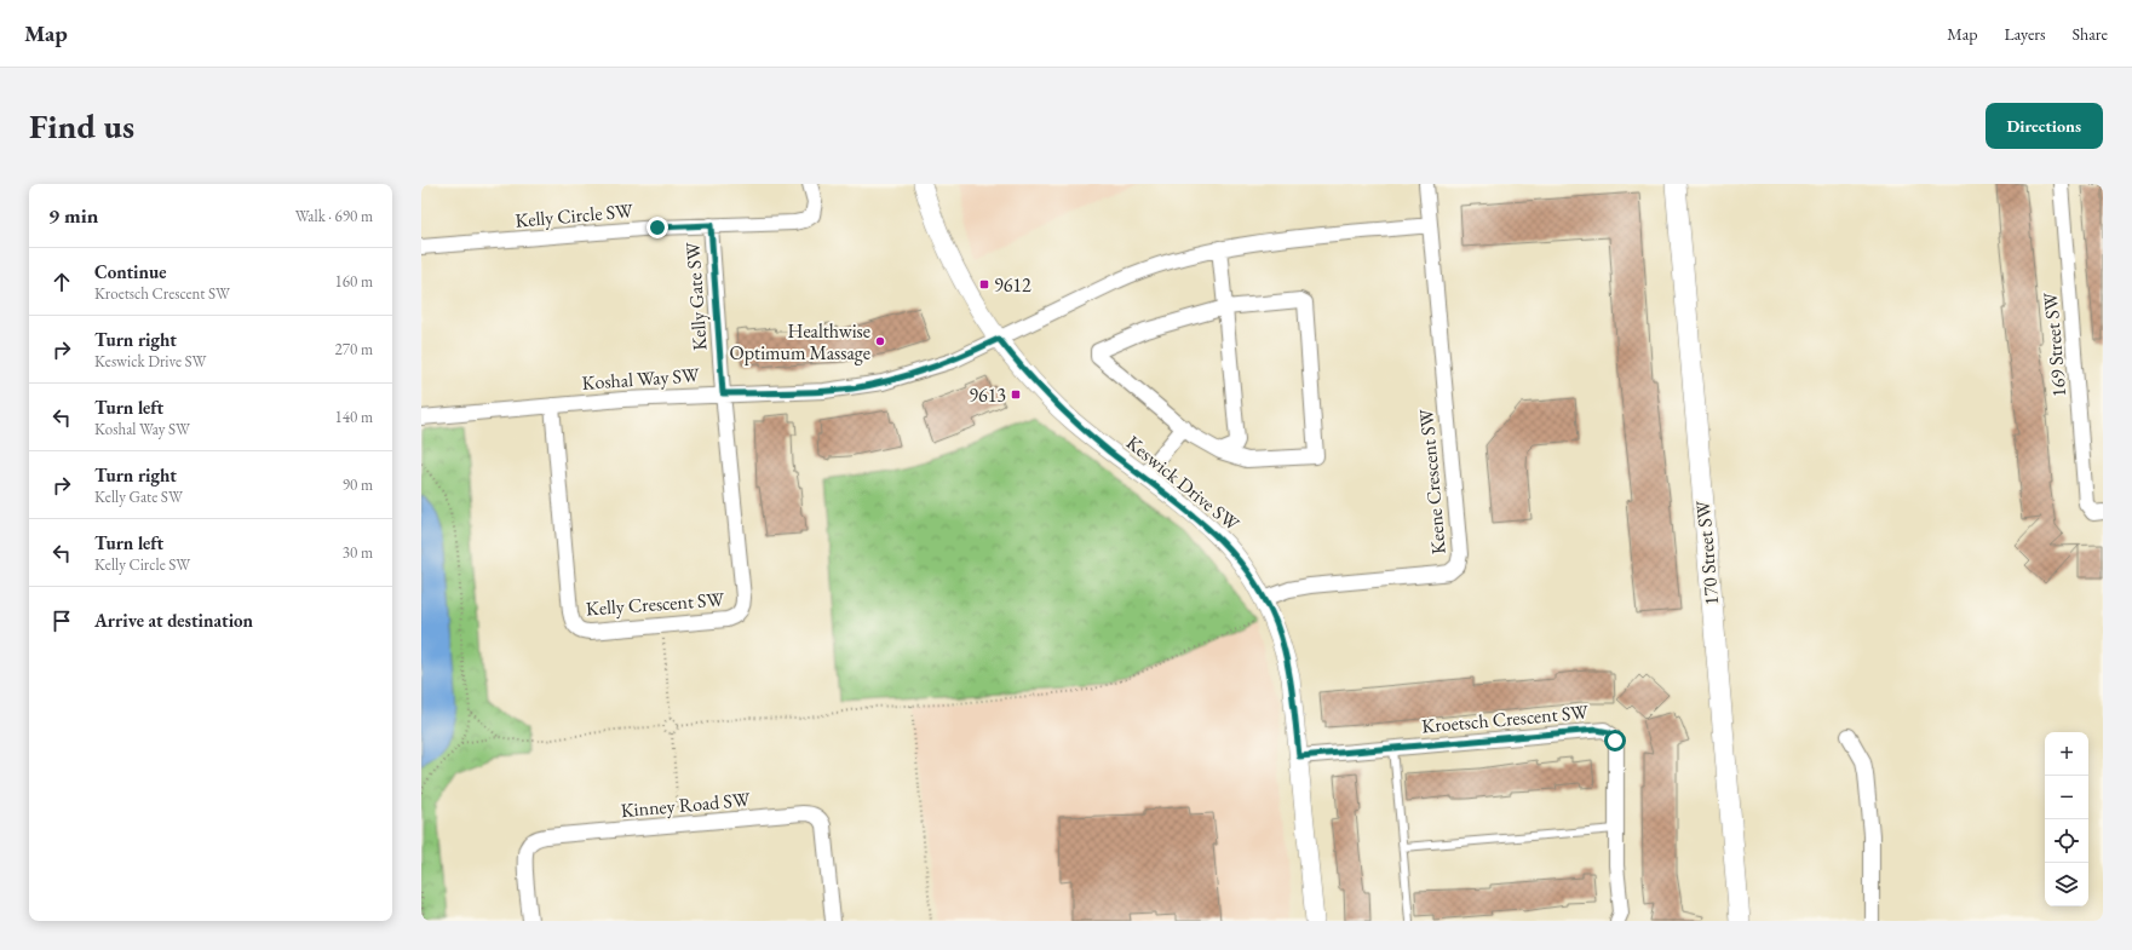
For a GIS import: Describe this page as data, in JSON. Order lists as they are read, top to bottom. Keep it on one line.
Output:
{"streets":{"main road":["170 Street SW"],"street":["Kelly Circle SW","Kelly Gate SW","169 Street SW","Koshal Way SW","Keene Crescent SW","Keswick Drive SW","Kelly Crescent SW","Kroetsch Crescent SW","Kinney Road SW"]},"crossings":[["Kelly Circle SW","Kelly Gate SW"],["Kelly Gate SW","Koshal Way SW"],["Kelly Gate SW","Kelly Crescent SW"],["Koshal Way SW","Keswick Drive SW"],["Koshal Way SW","Kelly Crescent SW"],["Keene Crescent SW","Keswick Drive SW"],["Keswick Drive SW","Kroetsch Crescent SW"]],"places":{"transit":["9612","9613"],"other":["Healthwise Optimum Massage"]},"page":{"header":"Map","nav":["Map","Layers","Share"],"buttons":"Directions","title":"Find us","heading":["9 min","Walk · 690 m"],"list":[["Continue","Kroetsch Crescent SW","160 m"],["Turn right","Keswick Drive SW","270 m"],["Turn left","Koshal Way SW","140 m"],["Turn right","Kelly Gate SW","90 m"],["Turn left","Kelly Circle SW","30 m"],"Arrive at destination"],"map_buttons":["+","−"]}}
